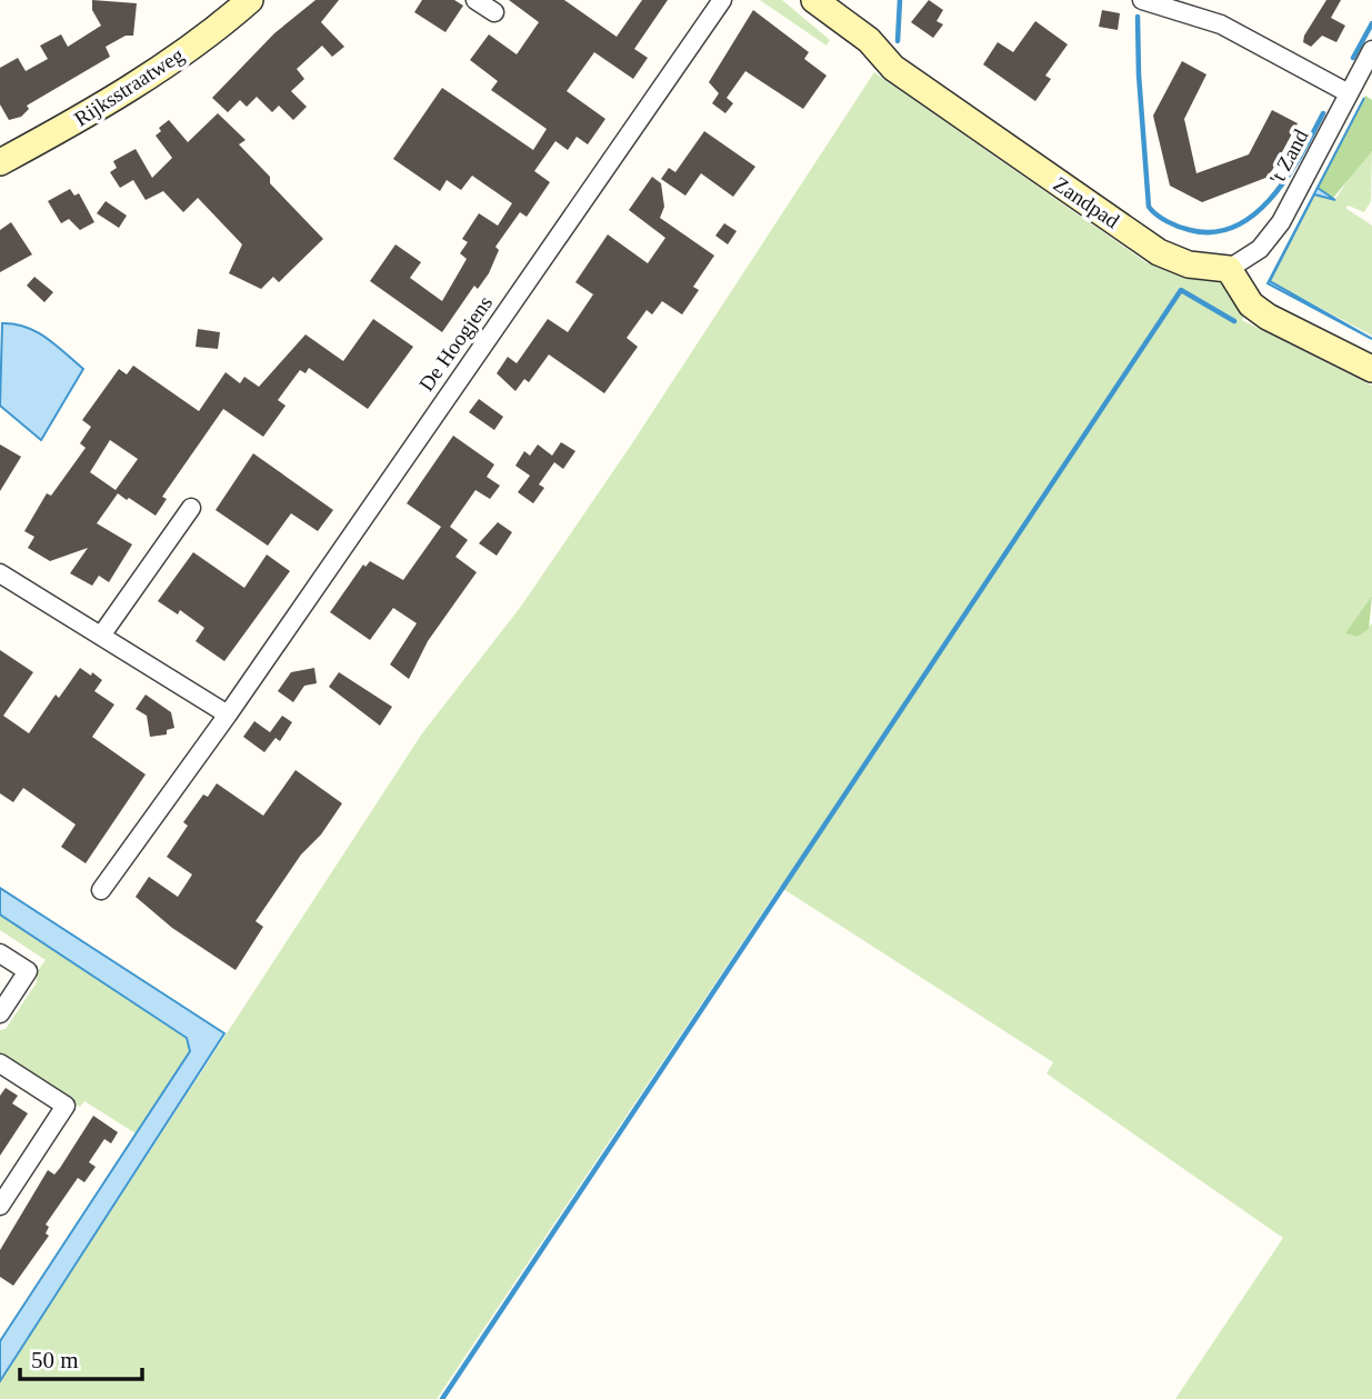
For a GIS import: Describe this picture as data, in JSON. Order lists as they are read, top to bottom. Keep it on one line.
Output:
{"streets":{"street":["Rijksstraatweg","'t Zand","Zandpad","De Hoogjens"]},"crossings":[["'t Zand","Zandpad"]],"scale_bar":"50 m"}
